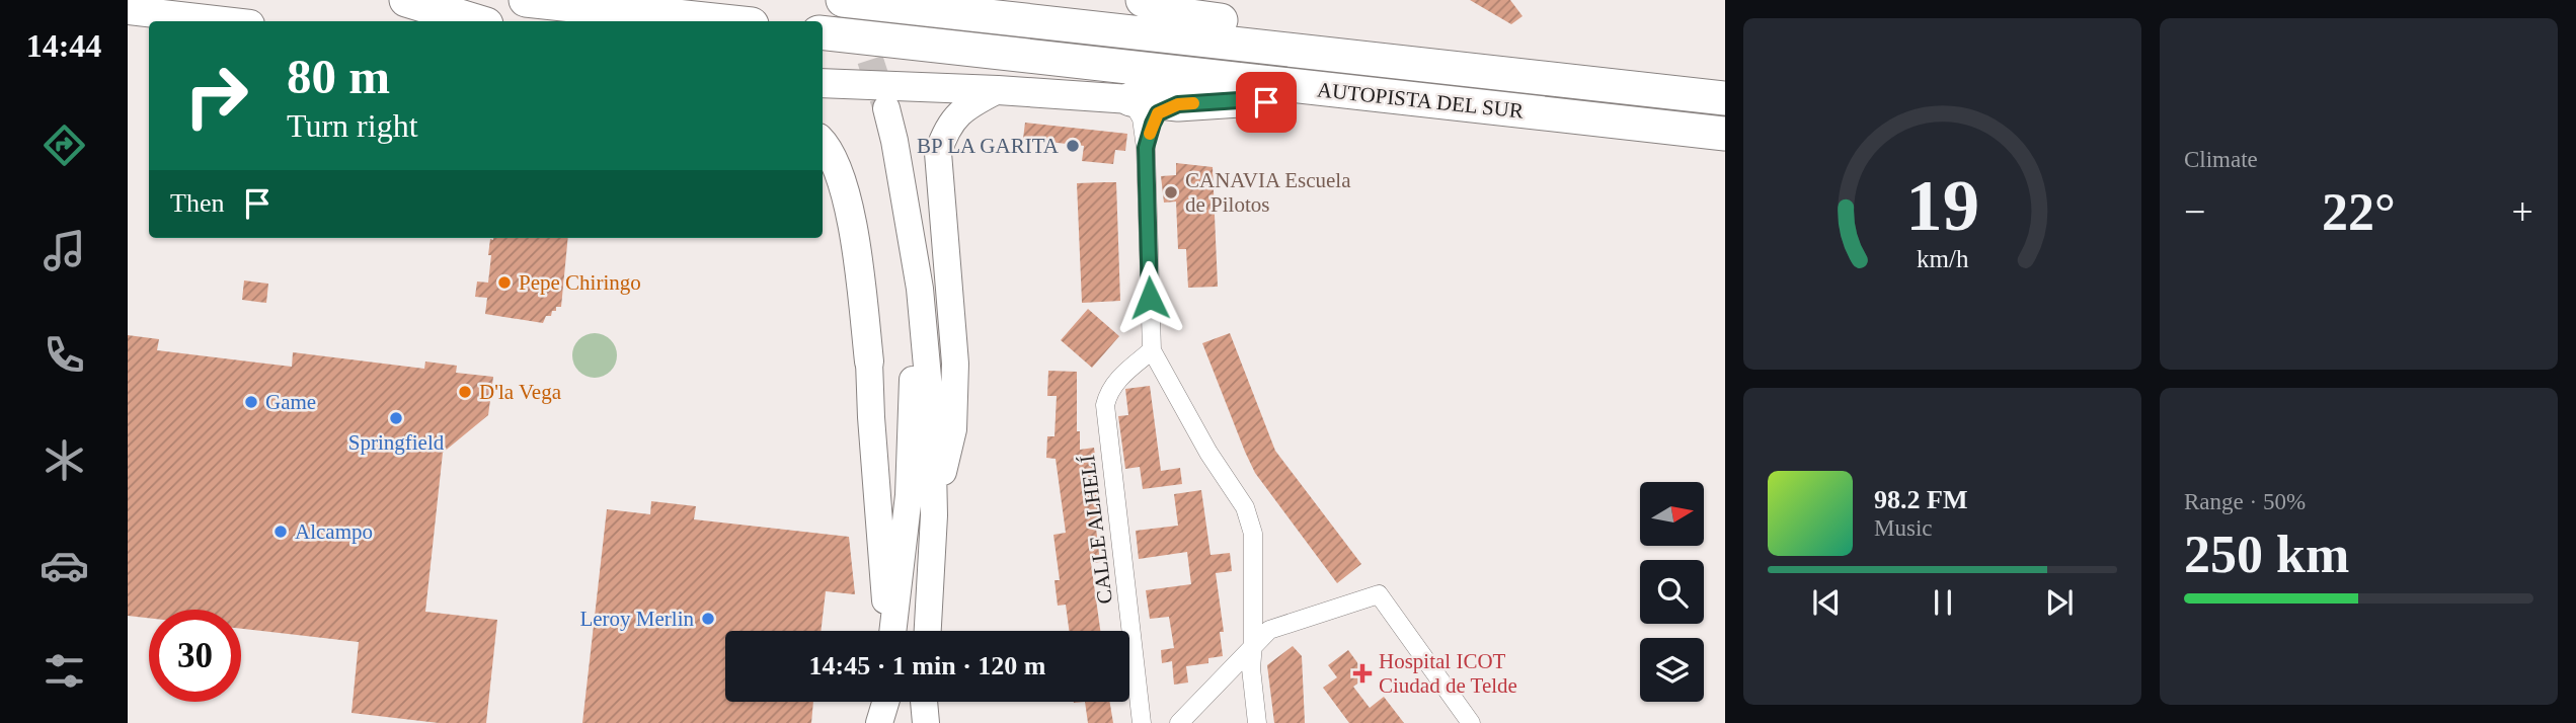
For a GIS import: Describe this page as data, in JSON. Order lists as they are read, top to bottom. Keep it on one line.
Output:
{"streets":{"highway":["AUTOPISTA DEL SUR"],"street":["CALLE ALHELÍ"]},"places":{"other":["BP LA GARITA","CANAVIA Escuela de Pilotos","Pepe Chiringo","D'la Vega","Game","Springfield","Alcampo","Leroy Merlin"],"health":["Hospital ICOT Ciudad de Telde"]},"north":"right","page":{"tabs":"14:44","tile":["Climate",["Range · 50%","250 km"]],"turn":["80 m","Turn right"],"then":"Then","heat":["−","22°","+"],"song":["98.2 FM","Music"],"limit":"30","trip":"14:45 · 1 min · 120 m","gauge":["19","km/h"]}}
